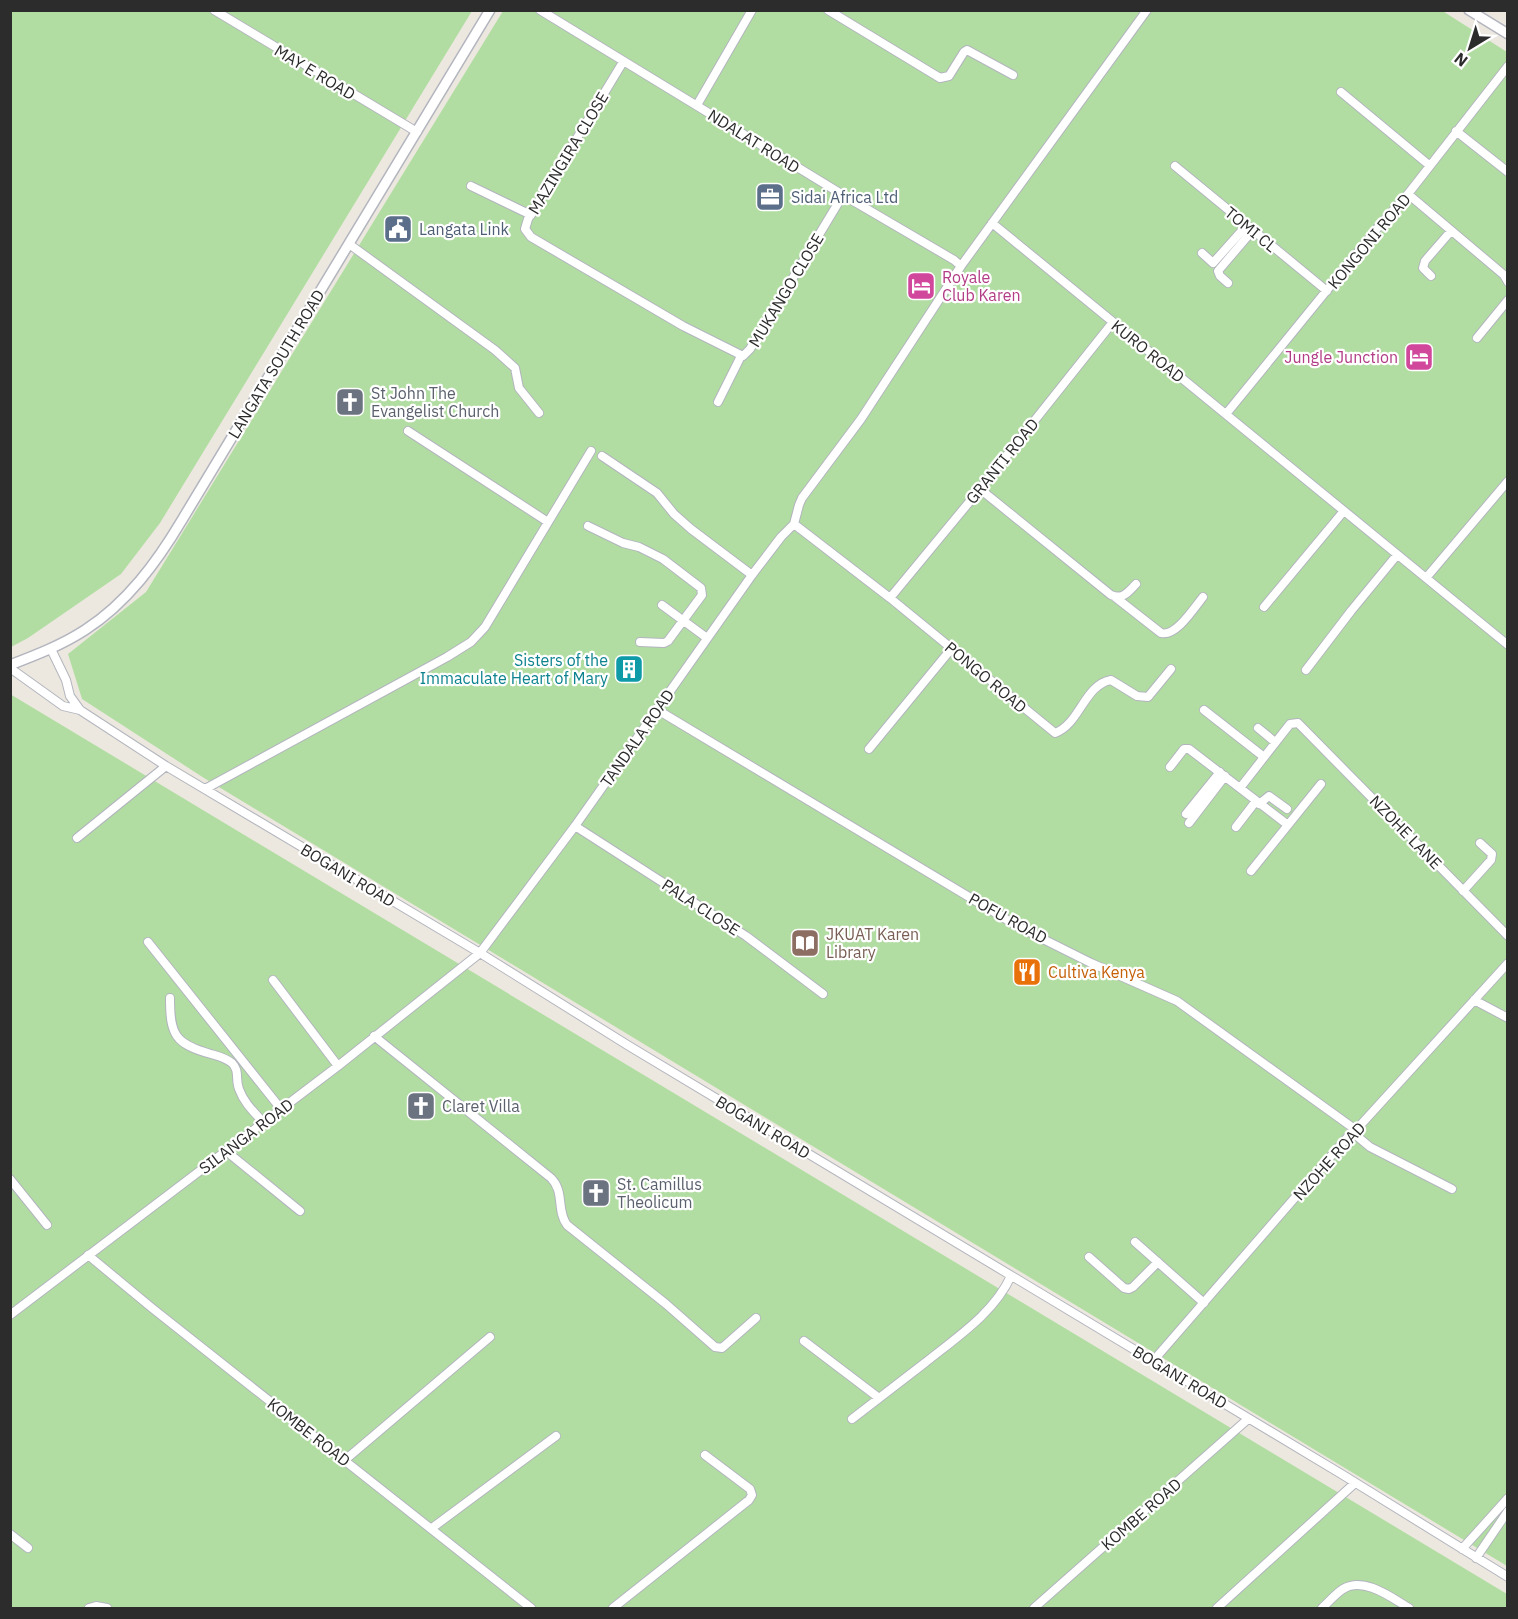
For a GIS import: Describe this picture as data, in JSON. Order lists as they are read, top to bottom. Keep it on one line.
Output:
{"streets":{"street":["MAY E ROAD","NDALAT ROAD","MAZINGIRA CLOSE","TOMI CL","KONGONI ROAD","MUKANGO CLOSE","KURO ROAD","LANGATA SOUTH ROAD","GRANTI ROAD","PONGO ROAD","TANDALA ROAD","NZOHE LANE","BOGANI ROAD","PALA CLOSE","POFU ROAD","SILANGA ROAD","NZOHE ROAD","KOMBE ROAD"]},"crossings":[["MAY E ROAD","LANGATA SOUTH ROAD"],["NDALAT ROAD","MAZINGIRA CLOSE"],["NDALAT ROAD","MUKANGO CLOSE"],["MAZINGIRA CLOSE","MUKANGO CLOSE"],["TOMI CL","KONGONI ROAD"],["KONGONI ROAD","KURO ROAD"],["KURO ROAD","GRANTI ROAD"],["LANGATA SOUTH ROAD","BOGANI ROAD"],["GRANTI ROAD","PONGO ROAD"],["PONGO ROAD","TANDALA ROAD"],["TANDALA ROAD","BOGANI ROAD"],["TANDALA ROAD","PALA CLOSE"],["TANDALA ROAD","POFU ROAD"],["TANDALA ROAD","SILANGA ROAD"],["BOGANI ROAD","SILANGA ROAD"],["BOGANI ROAD","NZOHE ROAD"],["BOGANI ROAD","KOMBE ROAD"],["POFU ROAD","NZOHE ROAD"],["SILANGA ROAD","KOMBE ROAD"]],"places":{"office":["Sidai Africa Ltd"],"public building":["Langata Link"],"hotel":["Royale Club Karen","Jungle Junction"],"church":["St John The Evangelist Church","Claret Villa","St. Camillus Theolicum"],"building":["Sisters of the Immaculate Heart of Mary"],"library":["JKUAT Karen Library"],"restaurant":["Cultiva Kenya"]},"north":"bottom left"}
